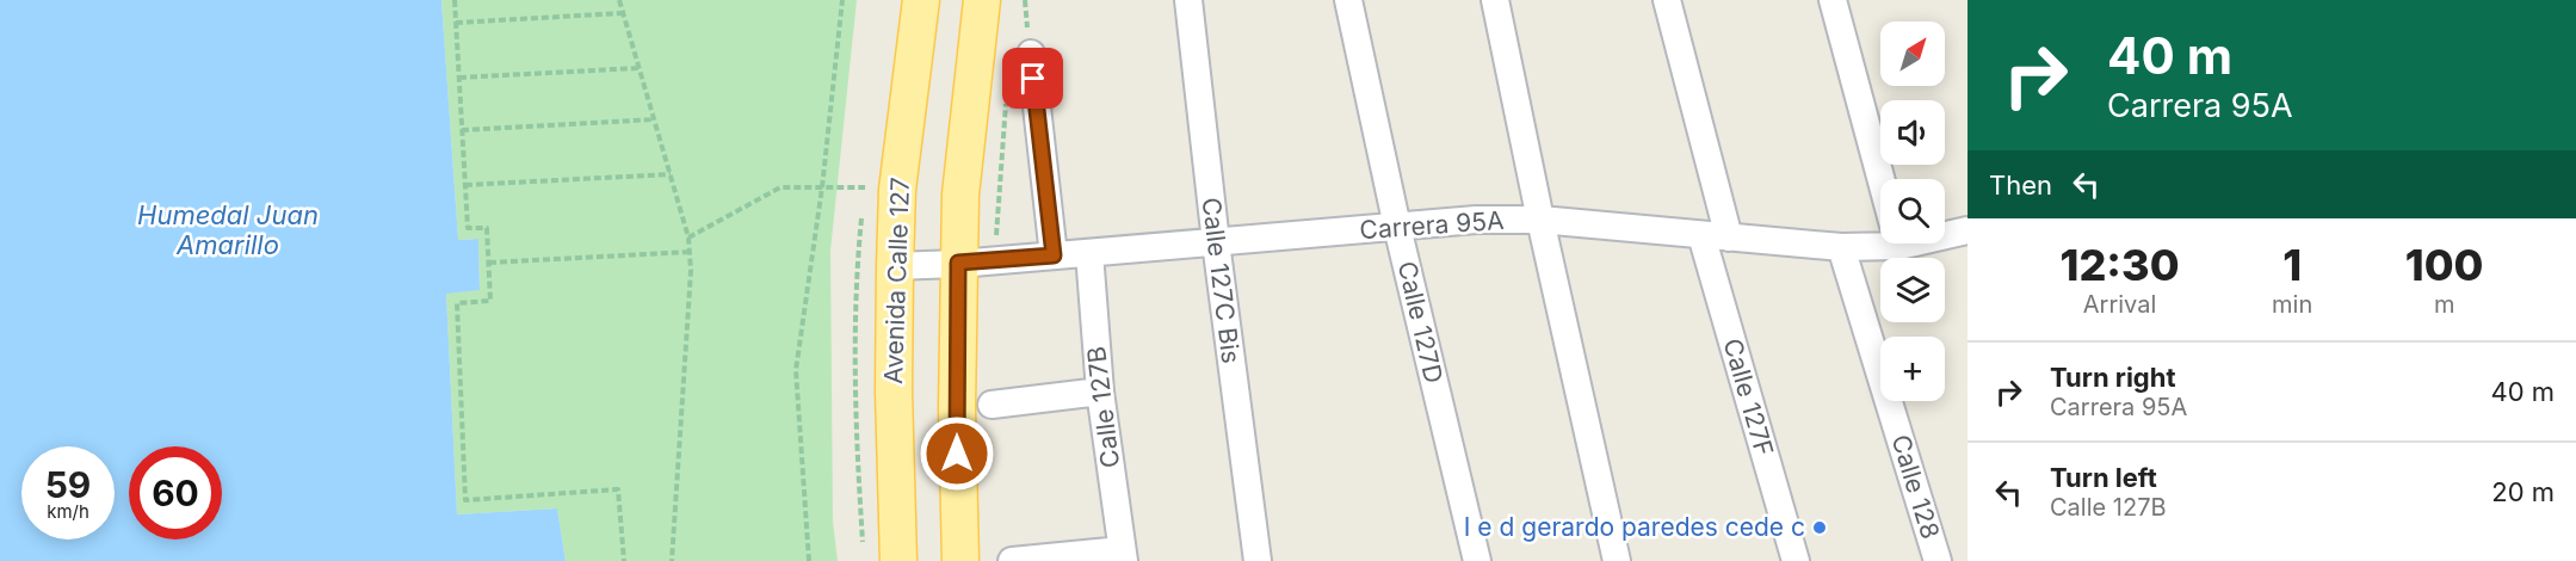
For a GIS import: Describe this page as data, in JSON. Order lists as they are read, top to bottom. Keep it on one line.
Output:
{"streets":{"main road":["Avenida Calle 127"],"street":["Carrera 95A","Calle 127C Bis","Calle 127D","Calle 127F","Calle 127B","Calle 128"]},"crossings":[["Carrera 95A","Avenida Calle 127"],["Carrera 95A","Calle 127C Bis"],["Carrera 95A","Calle 127D"],["Carrera 95A","Calle 127F"],["Carrera 95A","Calle 127B"],["Carrera 95A","Calle 128"]],"water":["Humedal Juan Amarillo"],"places":["I e d gerardo paredes cede c"],"north":"top right","page":{"turn":["40 m","Carrera 95A"],"map_buttons":"+","then":"Then","eta":["12:30","Arrival","1","min","100","m"],"list":[{"name":"Turn right","note":"Carrera 95A","value":"40 m"},{"name":"Turn left","note":"Calle 127B","value":"20 m"}],"speed":"59 km/h","limit":"60"}}
